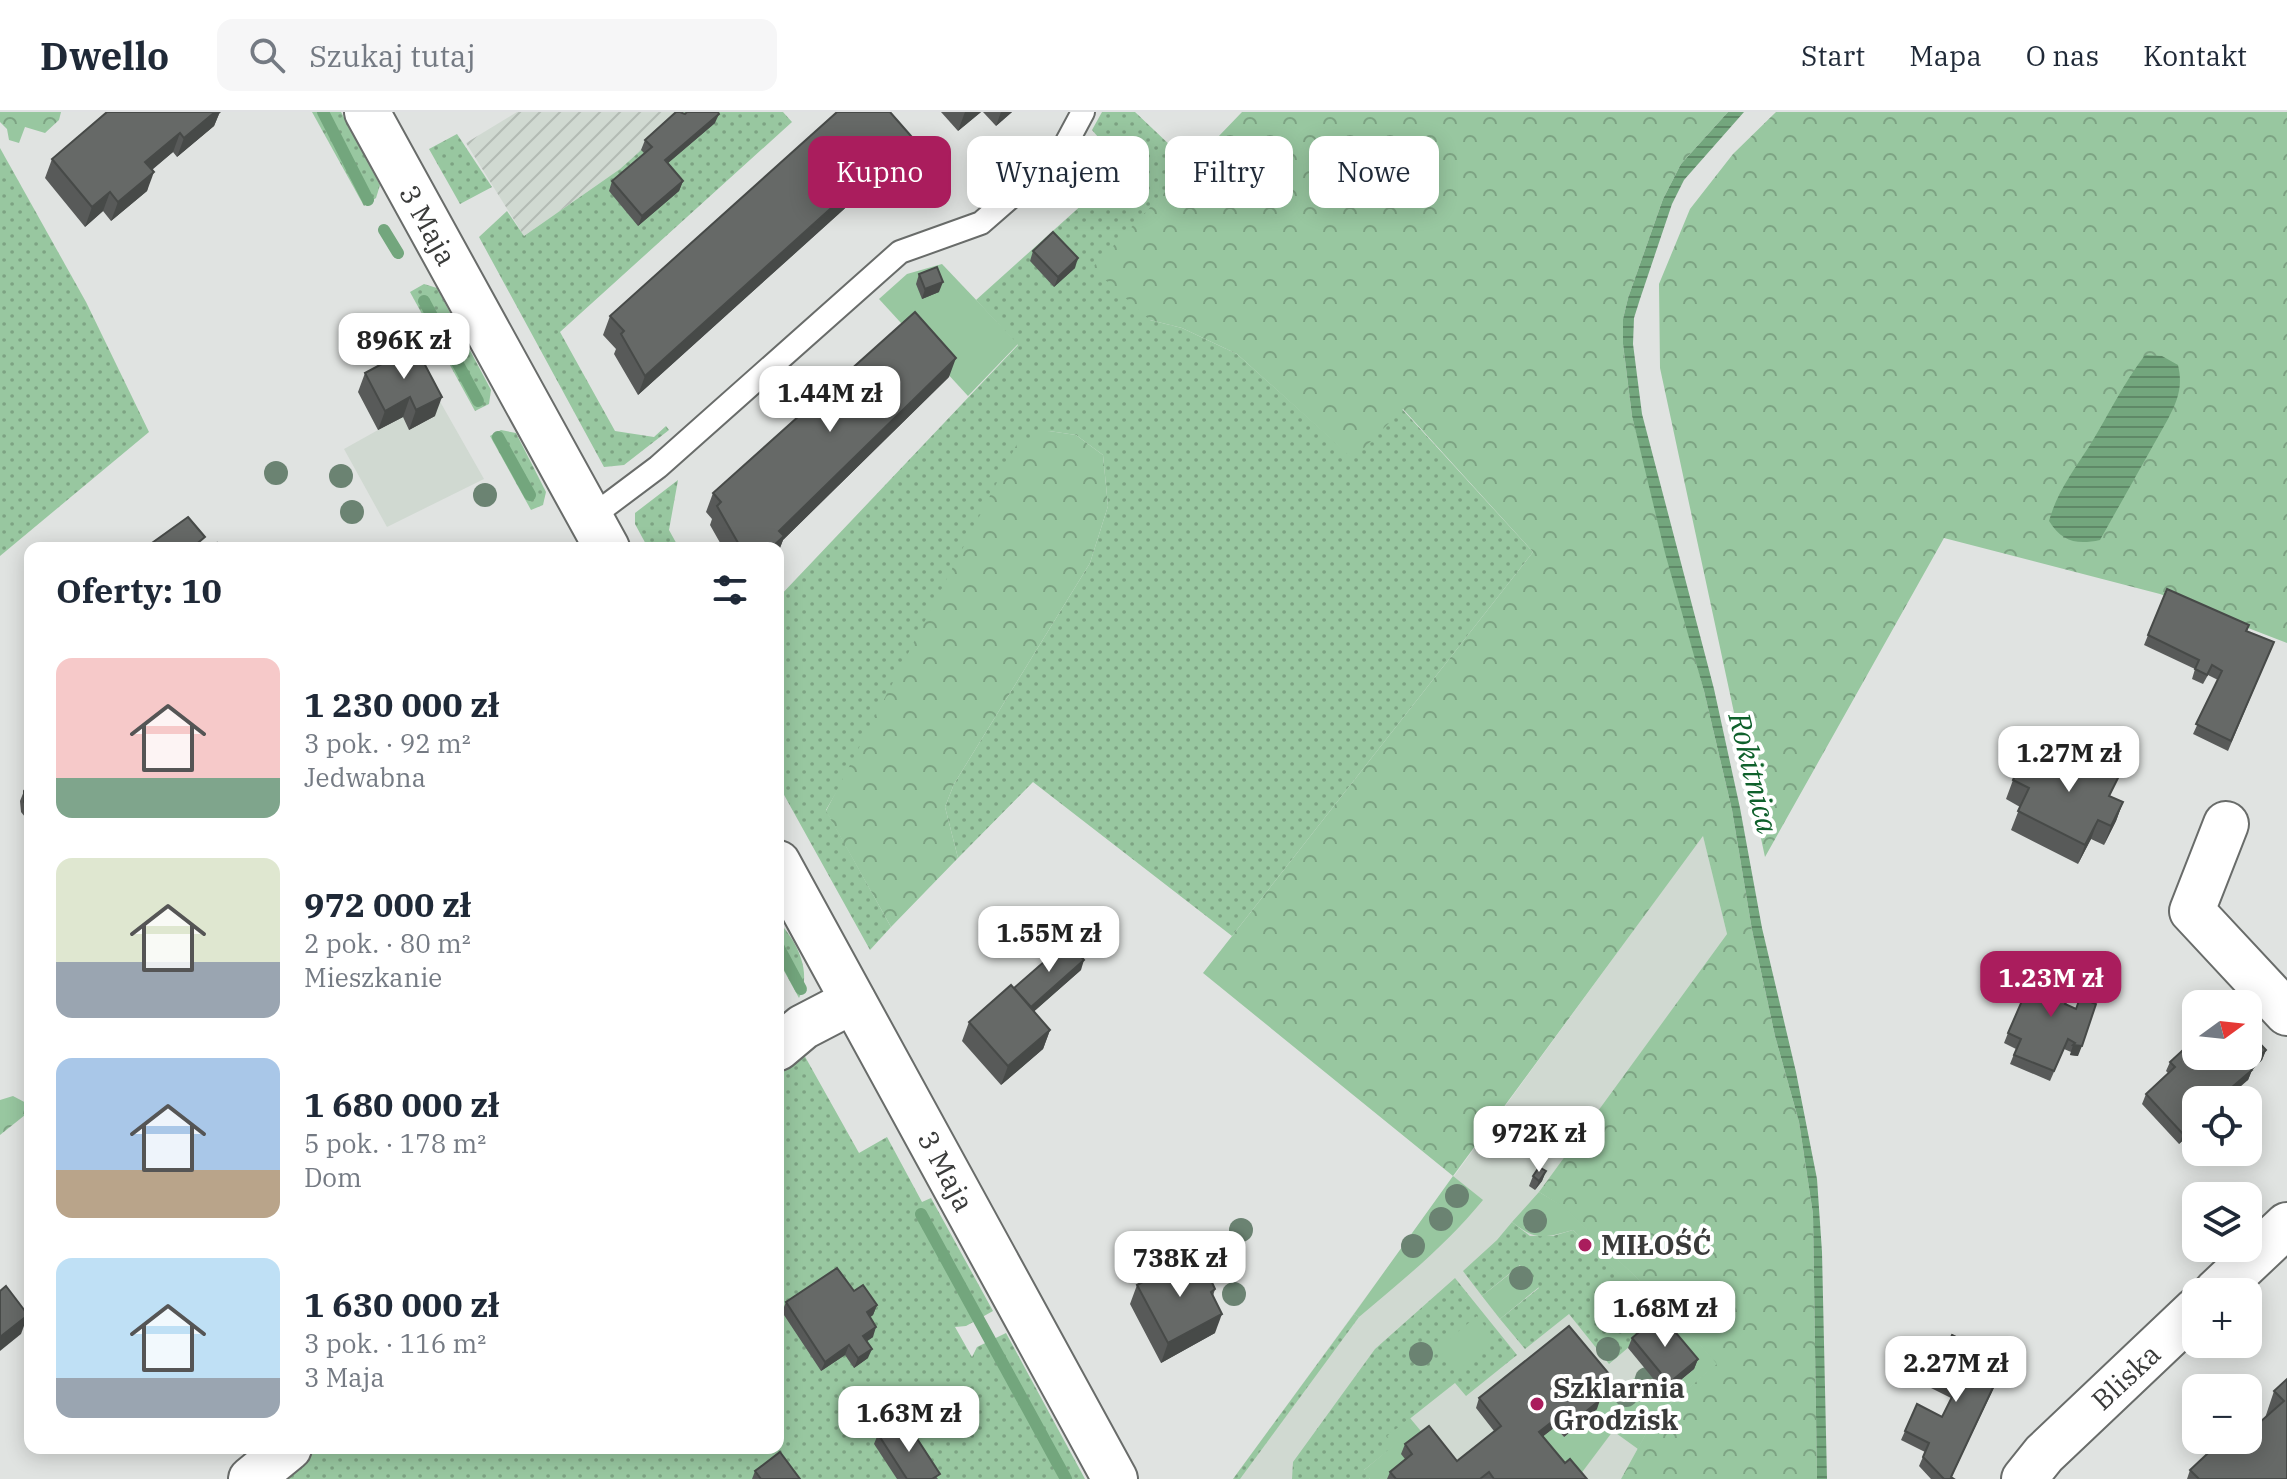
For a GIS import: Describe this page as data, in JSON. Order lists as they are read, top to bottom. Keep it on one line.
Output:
{"streets":{"street":["3 Maja","Bliska"]},"water":["Rokitnica"],"places":["MIŁOŚĆ","Szklarnia Grodzisk"],"north":"right","page":{"header":"Dwello","search":"Szukaj tutaj","nav":["Start","Mapa","O nas","Kontakt"],"chip":["Kupno","Wynajem","Filtry","Nowe"],"price":["896K zł","1.44M zł","1.27M zł","1.55M zł","1.23M zł","972K zł","738K zł","1.68M zł","2.27M zł","1.63M zł"],"heading":"Oferty: 10","list":[{"name":"1 230 000 zł","note":"3 pok. · 92 m² · Jedwabna"},{"name":"972 000 zł","note":"2 pok. · 80 m² · Mieszkanie"},{"name":"1 680 000 zł","note":"5 pok. · 178 m² · Dom"},{"name":"1 630 000 zł","note":"3 pok. · 116 m² · 3 Maja"}],"map_buttons":["+","−"]}}
